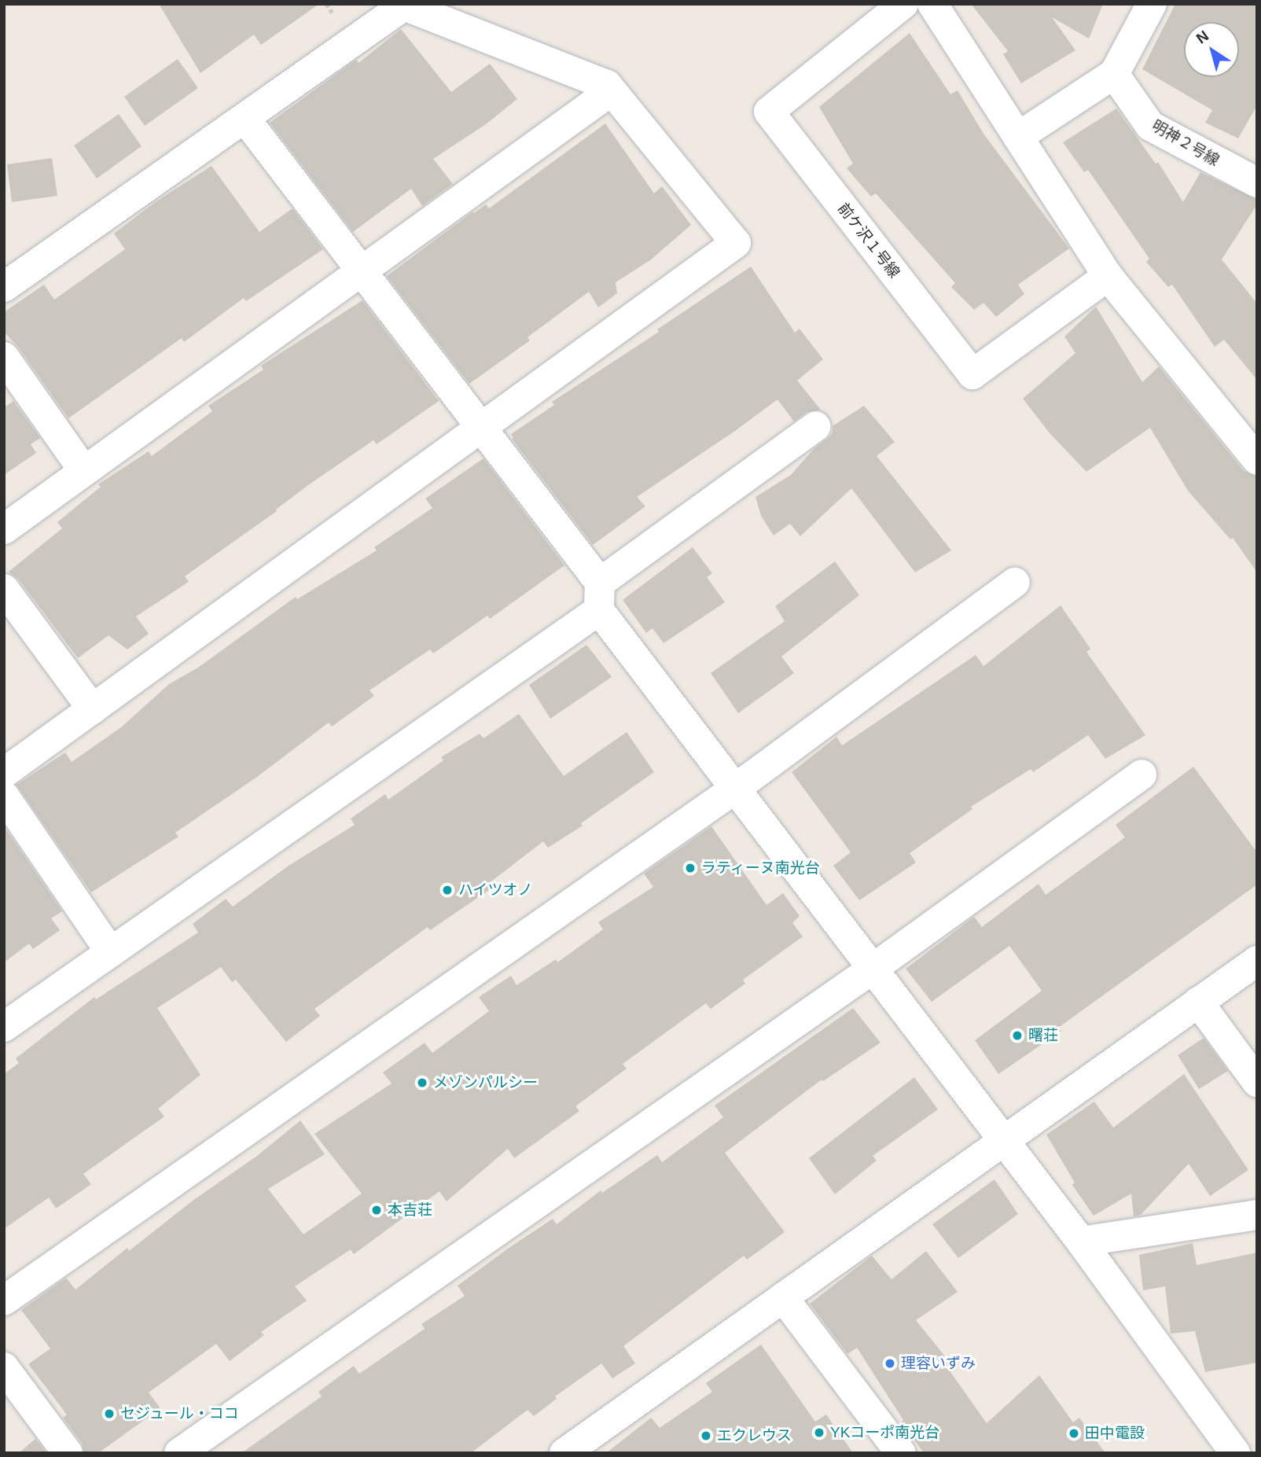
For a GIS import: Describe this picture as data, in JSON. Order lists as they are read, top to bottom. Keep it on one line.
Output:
{"streets":{"street":["明神２号線","前ケ沢１号線"]},"places":["ラティーヌ南光台","ハイツオノ","曙荘","メゾンパルシー","本吉荘","理容いずみ","セジュール・ココ","YKコーポ南光台","田中電設","エクレウス"],"north":"top left"}
